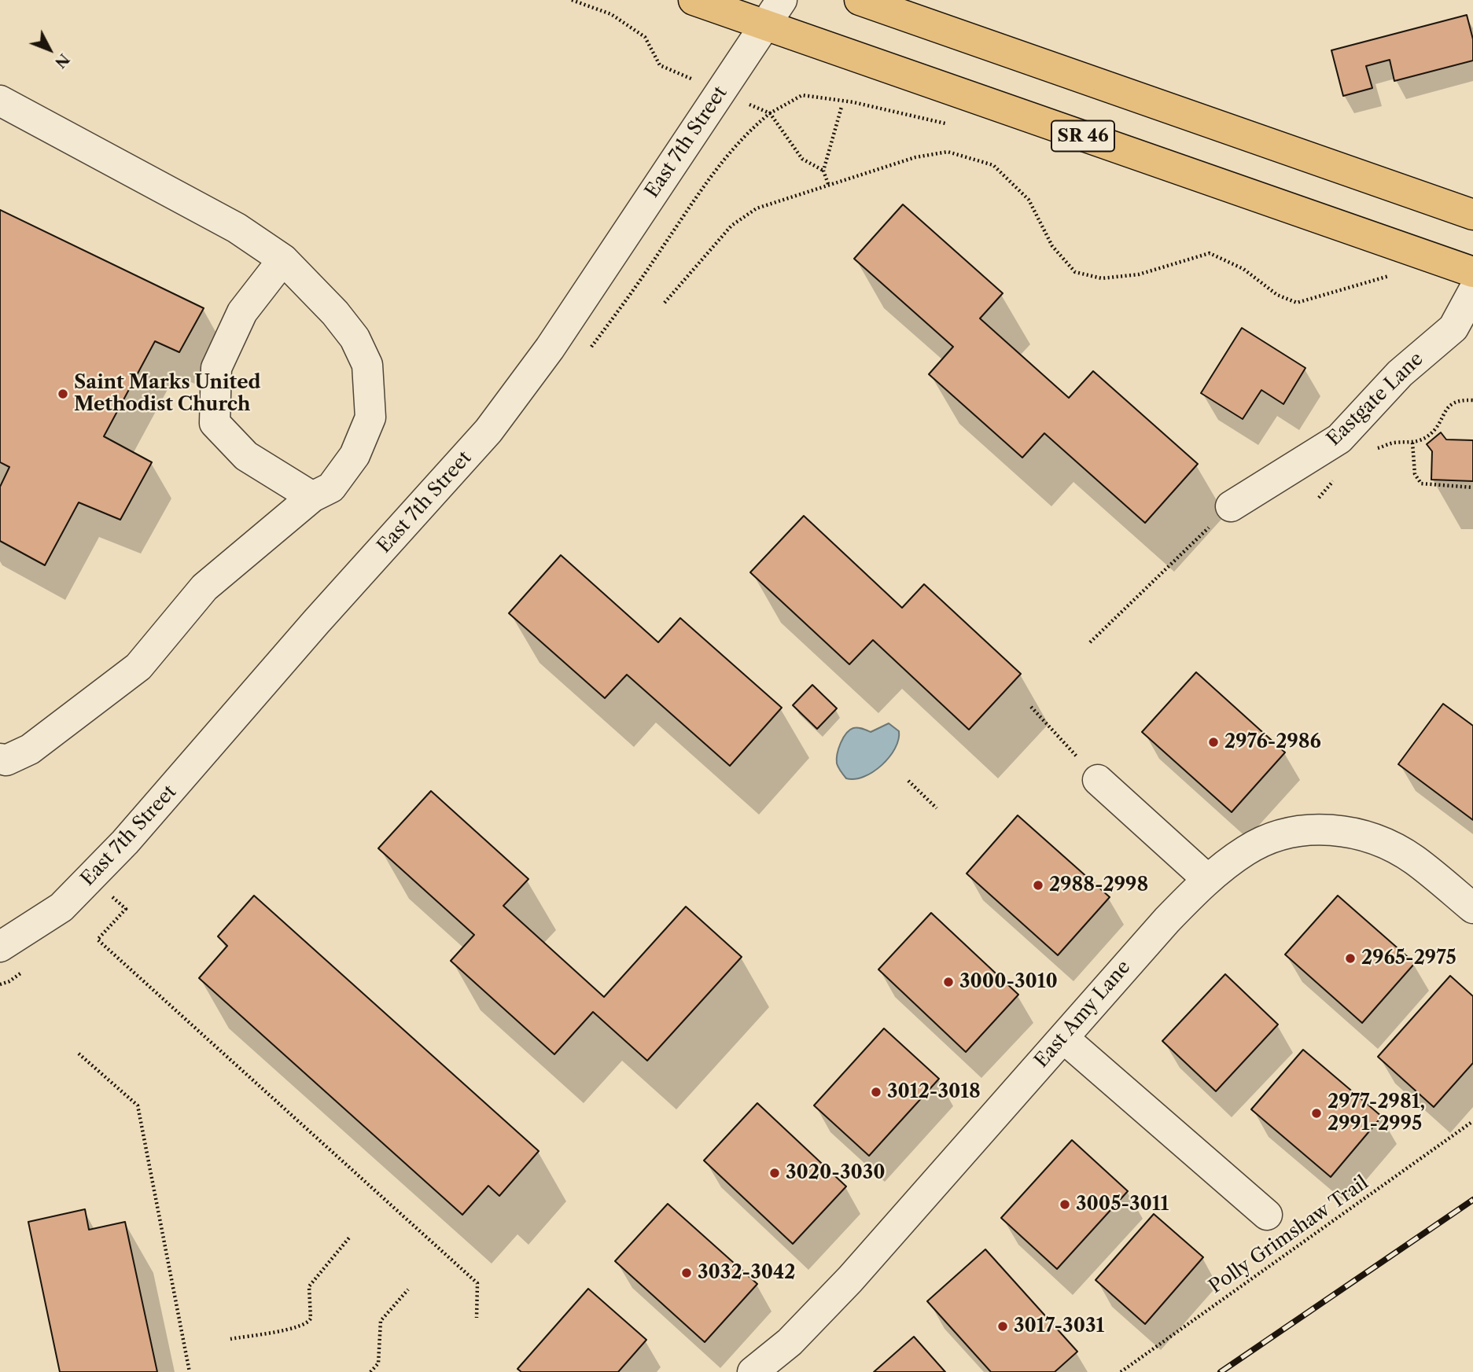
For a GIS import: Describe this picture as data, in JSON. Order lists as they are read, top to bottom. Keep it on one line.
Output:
{"streets":{"highway":["SR 46"],"street":["East 7th Street","Eastgate Lane","East Amy Lane"],"path":["Polly Grimshaw Trail"]},"crossings":[["SR 46","East 7th Street"]],"places":["Saint Marks United Methodist Church","2976-2986","2988-2998","2965-2975","3000-3010","3012-3018","2977-2981, 2991-2995","3020-3030","3005-3011","3032-3042","3017-3031"],"north":"bottom right"}
